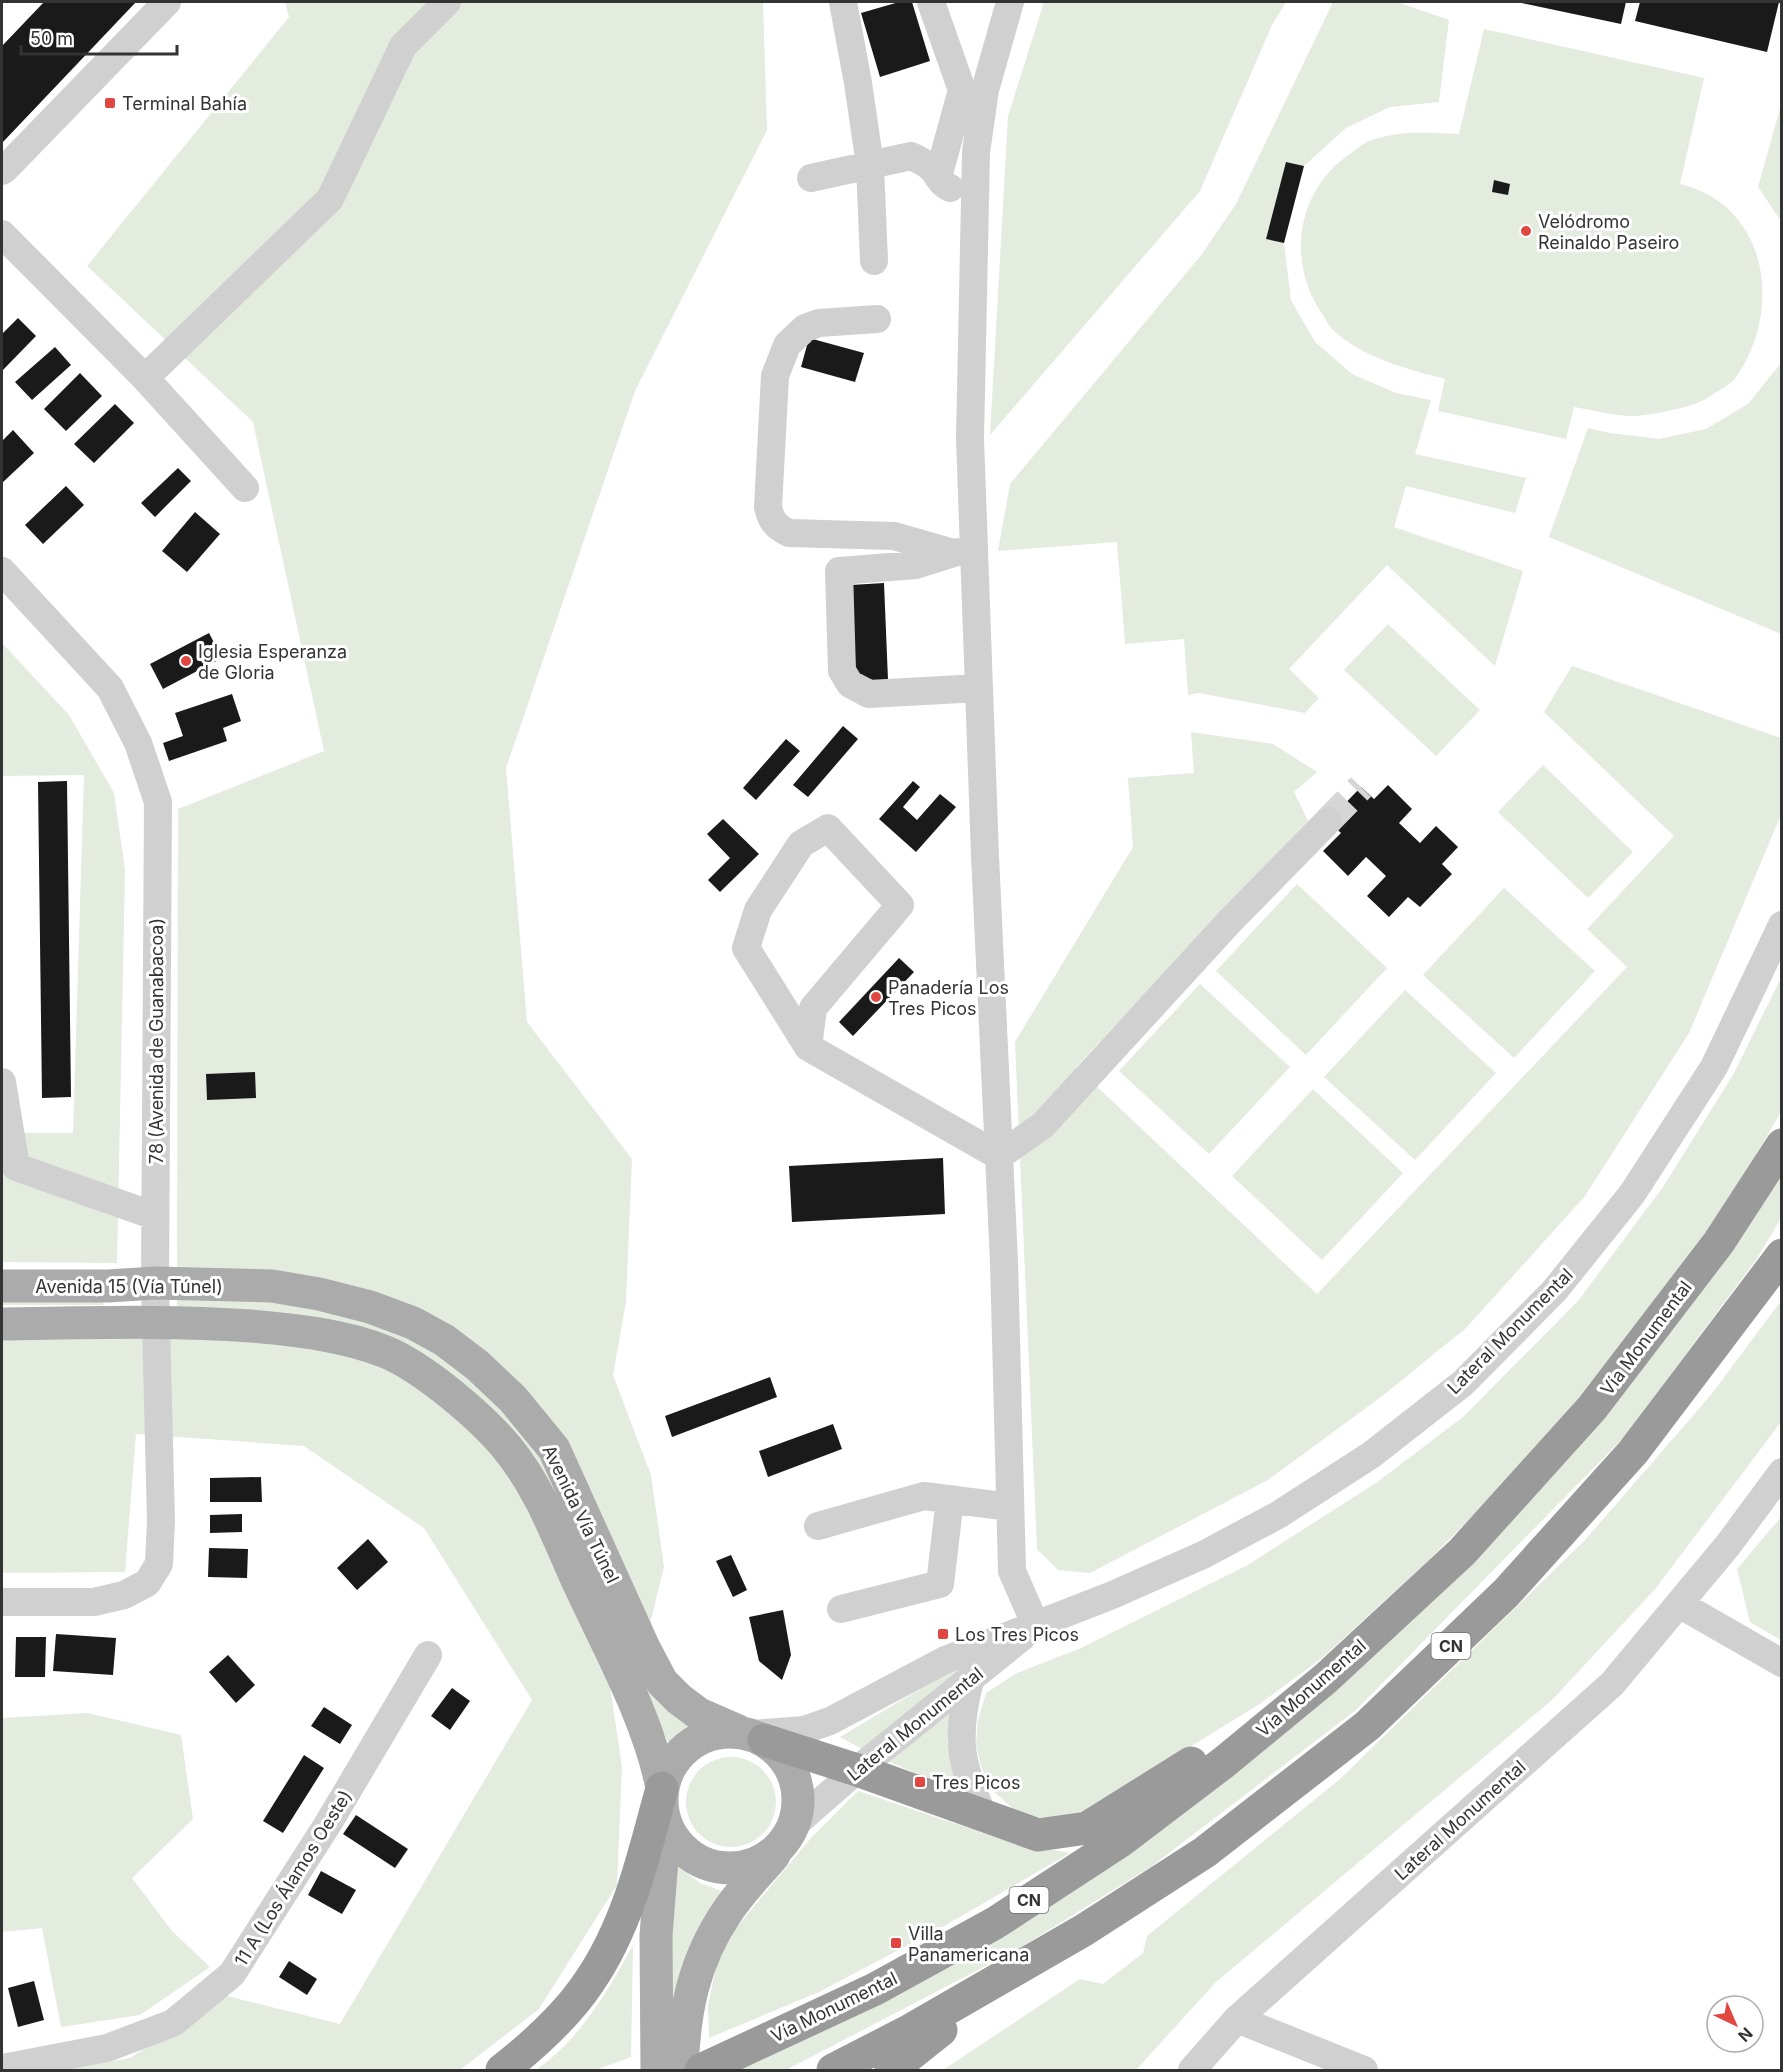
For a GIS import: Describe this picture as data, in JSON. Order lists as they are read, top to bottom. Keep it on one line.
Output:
{"streets":{"highway":["Vía Monumental","CN"],"main road":["Avenida 15 (Vía Túnel)","Avenida Vía Túnel"],"street":["78 (Avenida de Guanabacoa)","Lateral Monumental","11 A (Los Álamos Oeste)"]},"crossings":[["78 (Avenida de Guanabacoa)","Avenida 15 (Vía Túnel)"],["Avenida 15 (Vía Túnel)","Avenida Vía Túnel"],["Lateral Monumental","Avenida Vía Túnel"]],"places":{"transit":["Terminal Bahía","Los Tres Picos","Tres Picos","Villa Panamericana"],"other":["Velódromo Reinaldo Paseiro","Iglesia Esperanza de Gloria","Panadería Los Tres Picos"]},"scale_bar":"50 m","north":"bottom right"}
